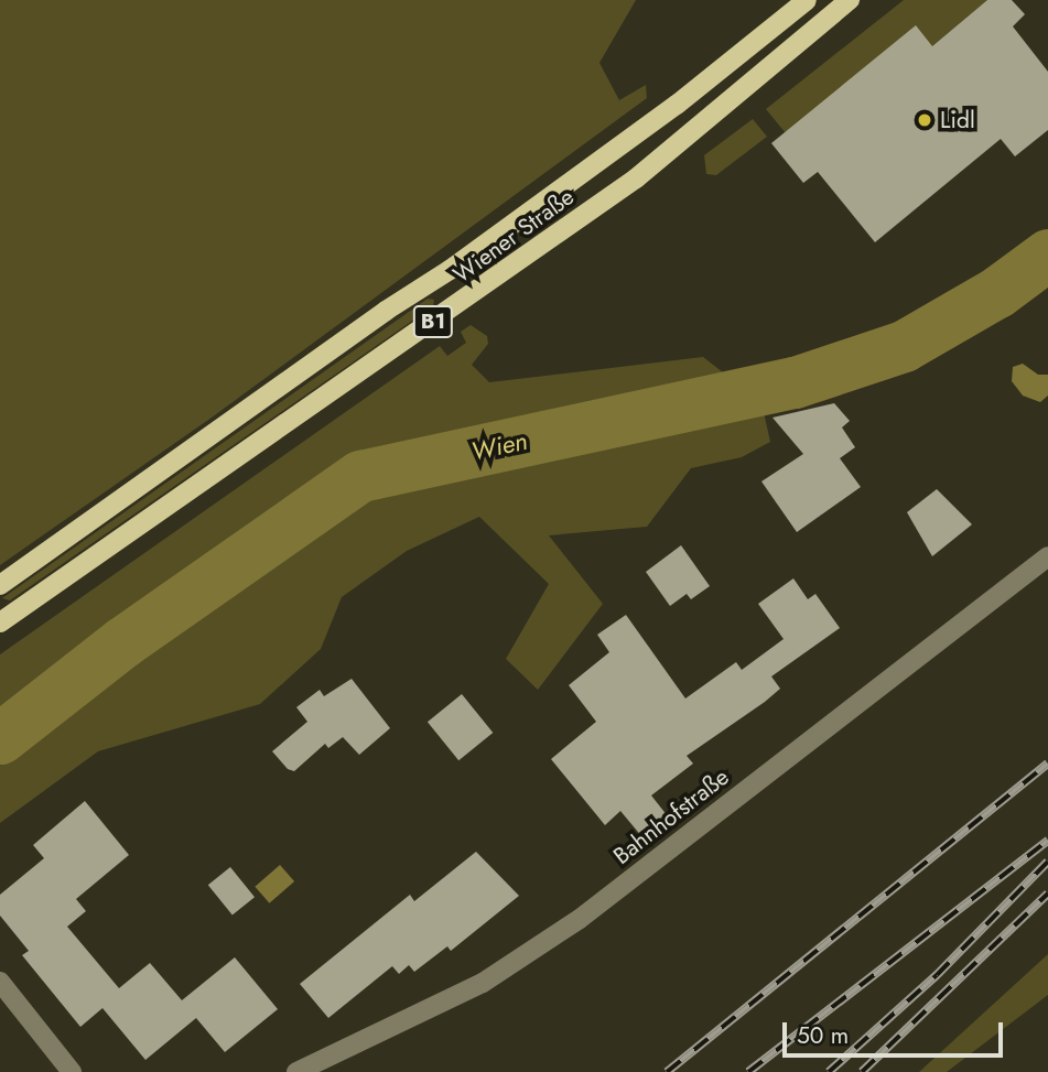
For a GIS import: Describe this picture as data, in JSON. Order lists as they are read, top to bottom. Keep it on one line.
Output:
{"streets":{"main road":["Wiener Straße","B1"],"street":["Bahnhofstraße"]},"water":["Wien"],"places":["Lidl"],"scale_bar":"50 m"}
